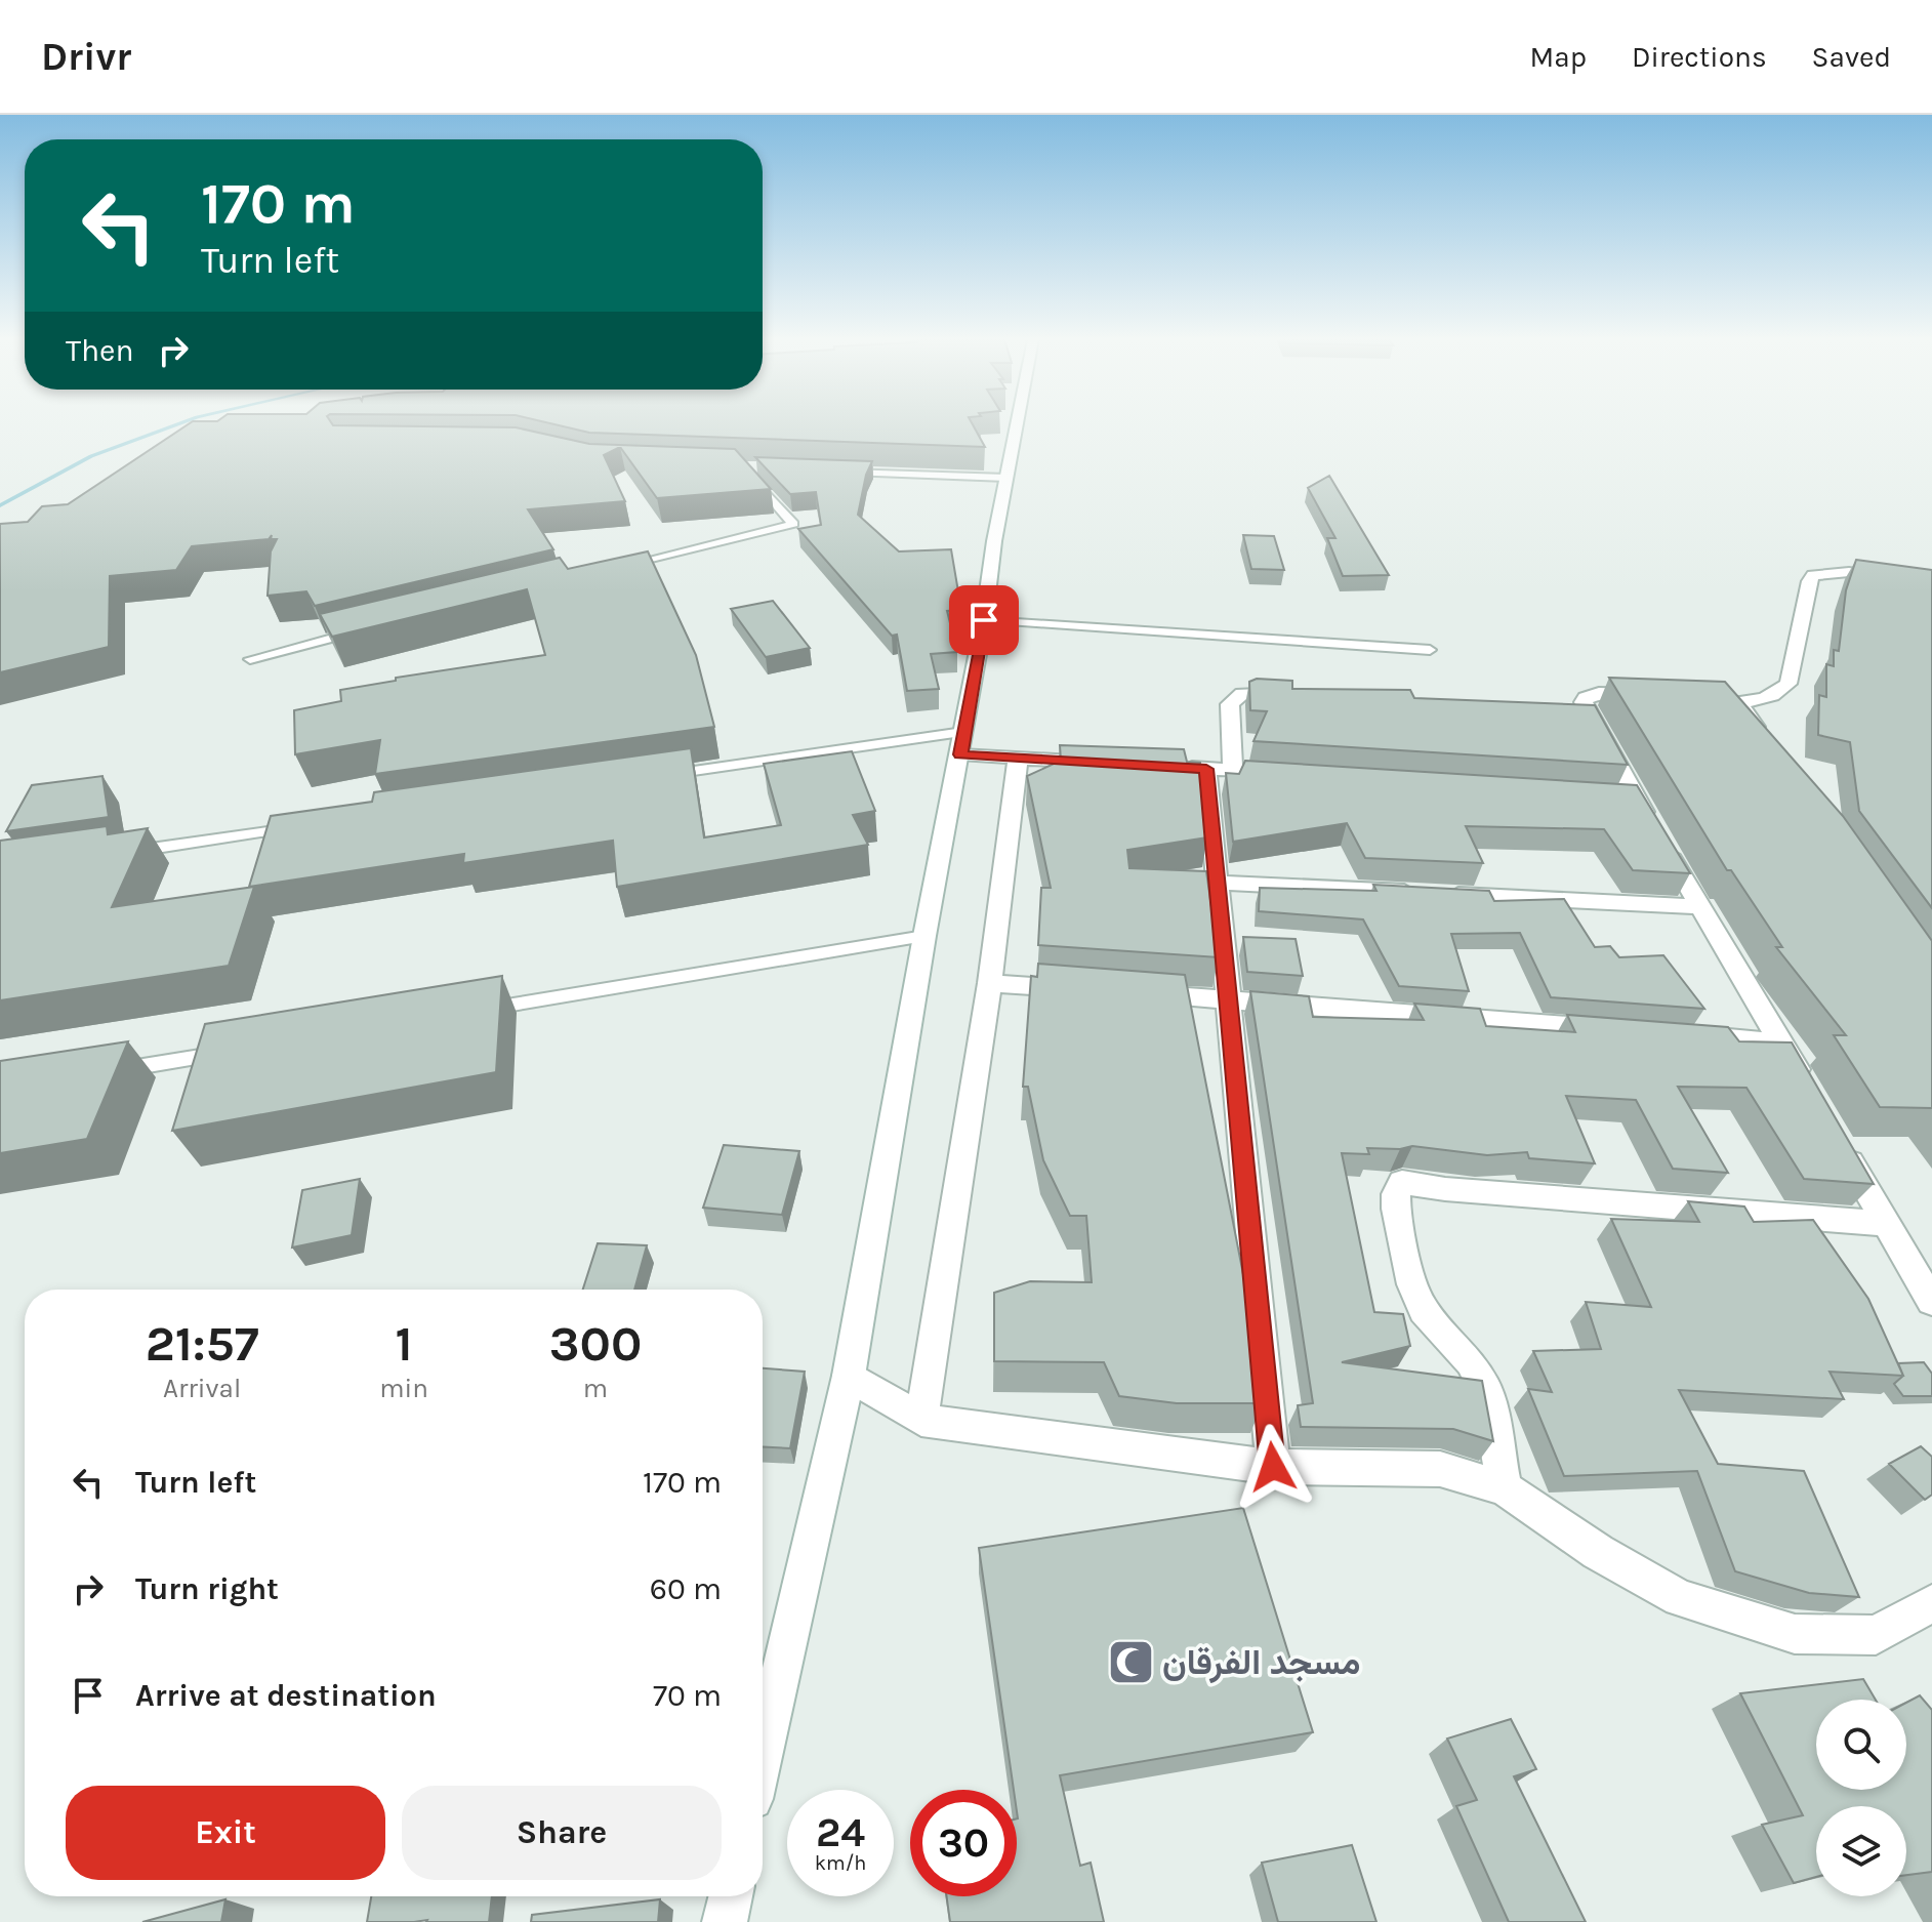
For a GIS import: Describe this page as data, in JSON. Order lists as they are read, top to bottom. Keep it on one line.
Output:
{"places":{"mosque":["مسجد الفرقان"]},"page":{"header":"Drivr","nav":["Map","Directions","Saved"],"turn":["170 m","Turn left"],"then":"Then","eta":["21:57","Arrival","1","min","300","m"],"list":[{"name":"Turn left","value":"170 m"},{"name":"Turn right","value":"60 m"},{"name":"Arrive at destination","value":"70 m"}],"buttons":["Exit","Share"],"speed":"24 km/h","limit":"30"}}
